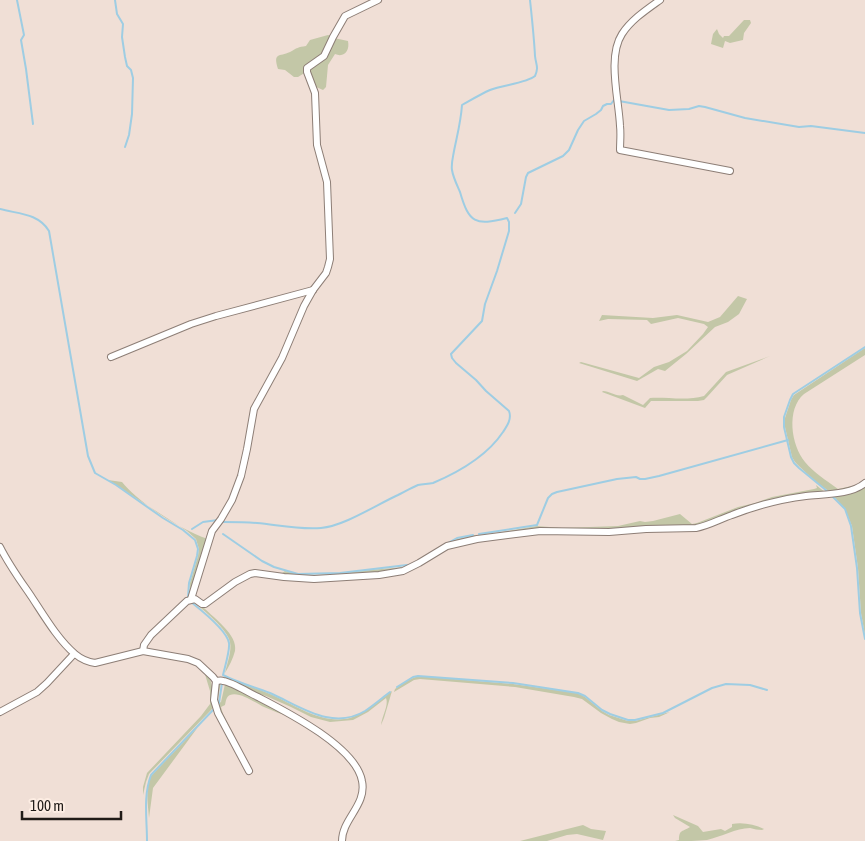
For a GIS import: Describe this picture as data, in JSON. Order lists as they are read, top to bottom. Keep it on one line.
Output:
{"scale_bar":"100 m"}
